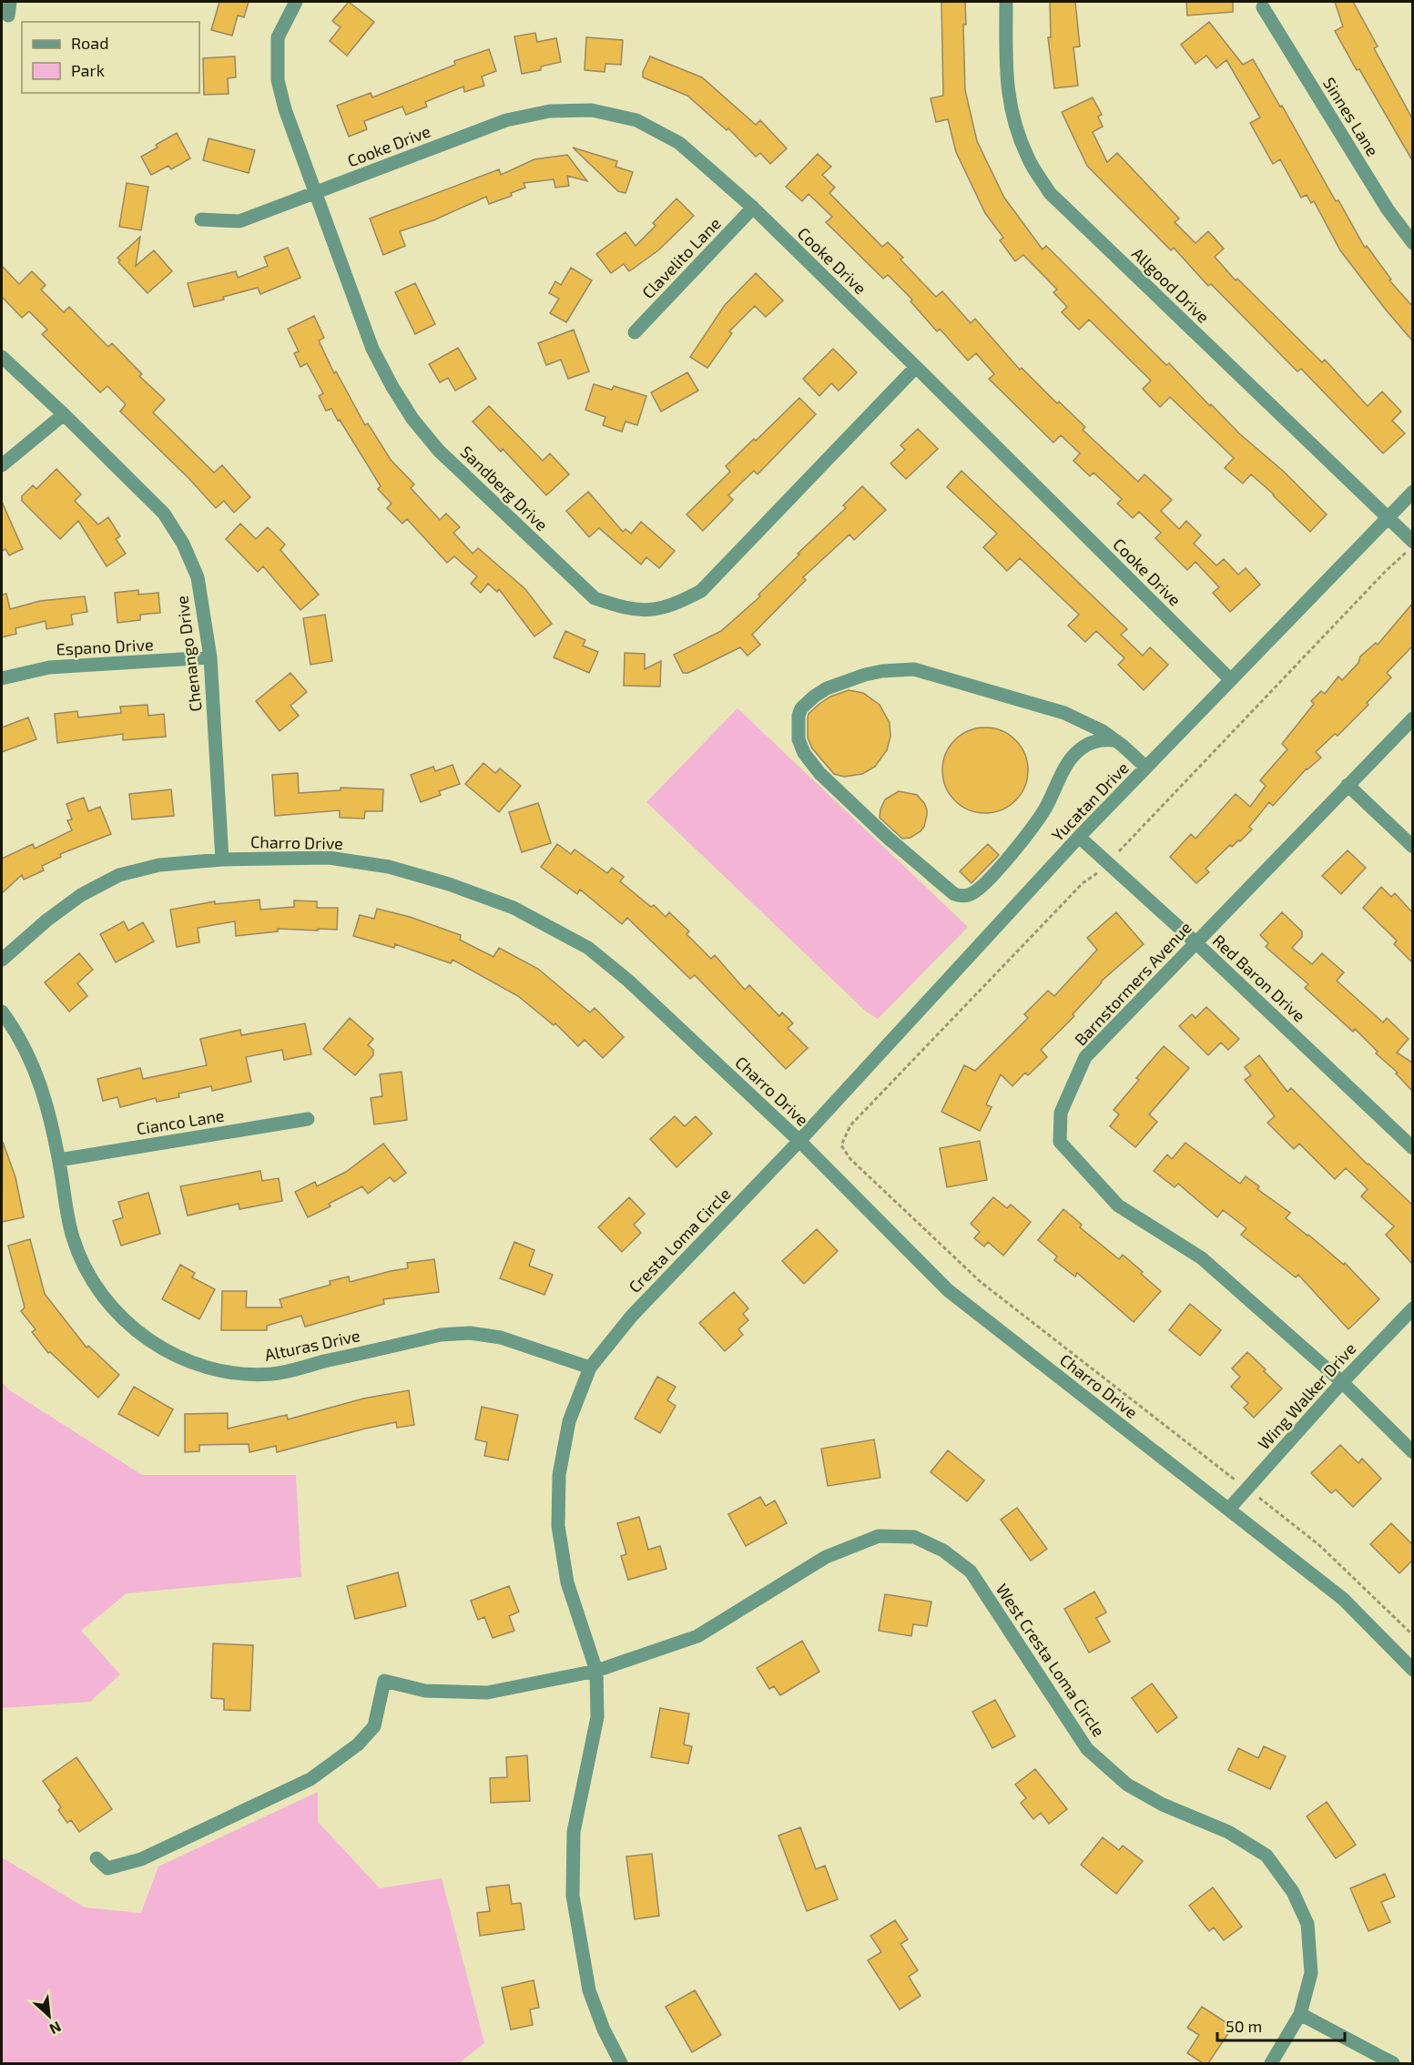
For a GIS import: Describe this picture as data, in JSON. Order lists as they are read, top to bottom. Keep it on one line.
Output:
{"streets":{"street":["Sinnes Lane","Cooke Drive","Clavelito Lane","Allgood Drive","Sandberg Drive","Espano Drive","Chenango Drive","Yucatan Drive","Charro Drive","Red Baron Drive","Barnstormers Avenue","Cianco Lane","Cresta Loma Circle","Alturas Drive","Wing Walker Drive","West Cresta Loma Circle"]},"crossings":[["Cooke Drive","Clavelito Lane"],["Cooke Drive","Sandberg Drive"],["Cooke Drive","Yucatan Drive"],["Allgood Drive","Yucatan Drive"],["Espano Drive","Chenango Drive"],["Chenango Drive","Charro Drive"],["Yucatan Drive","Charro Drive"],["Yucatan Drive","Red Baron Drive"],["Yucatan Drive","Cresta Loma Circle"],["Charro Drive","Cresta Loma Circle"],["Charro Drive","Wing Walker Drive"],["Red Baron Drive","Barnstormers Avenue"],["Barnstormers Avenue","Wing Walker Drive"],["Cianco Lane","Alturas Drive"],["Cresta Loma Circle","Alturas Drive"],["Cresta Loma Circle","West Cresta Loma Circle"]],"legend":["Road","Park"],"scale_bar":"50 m","north":"bottom right"}
